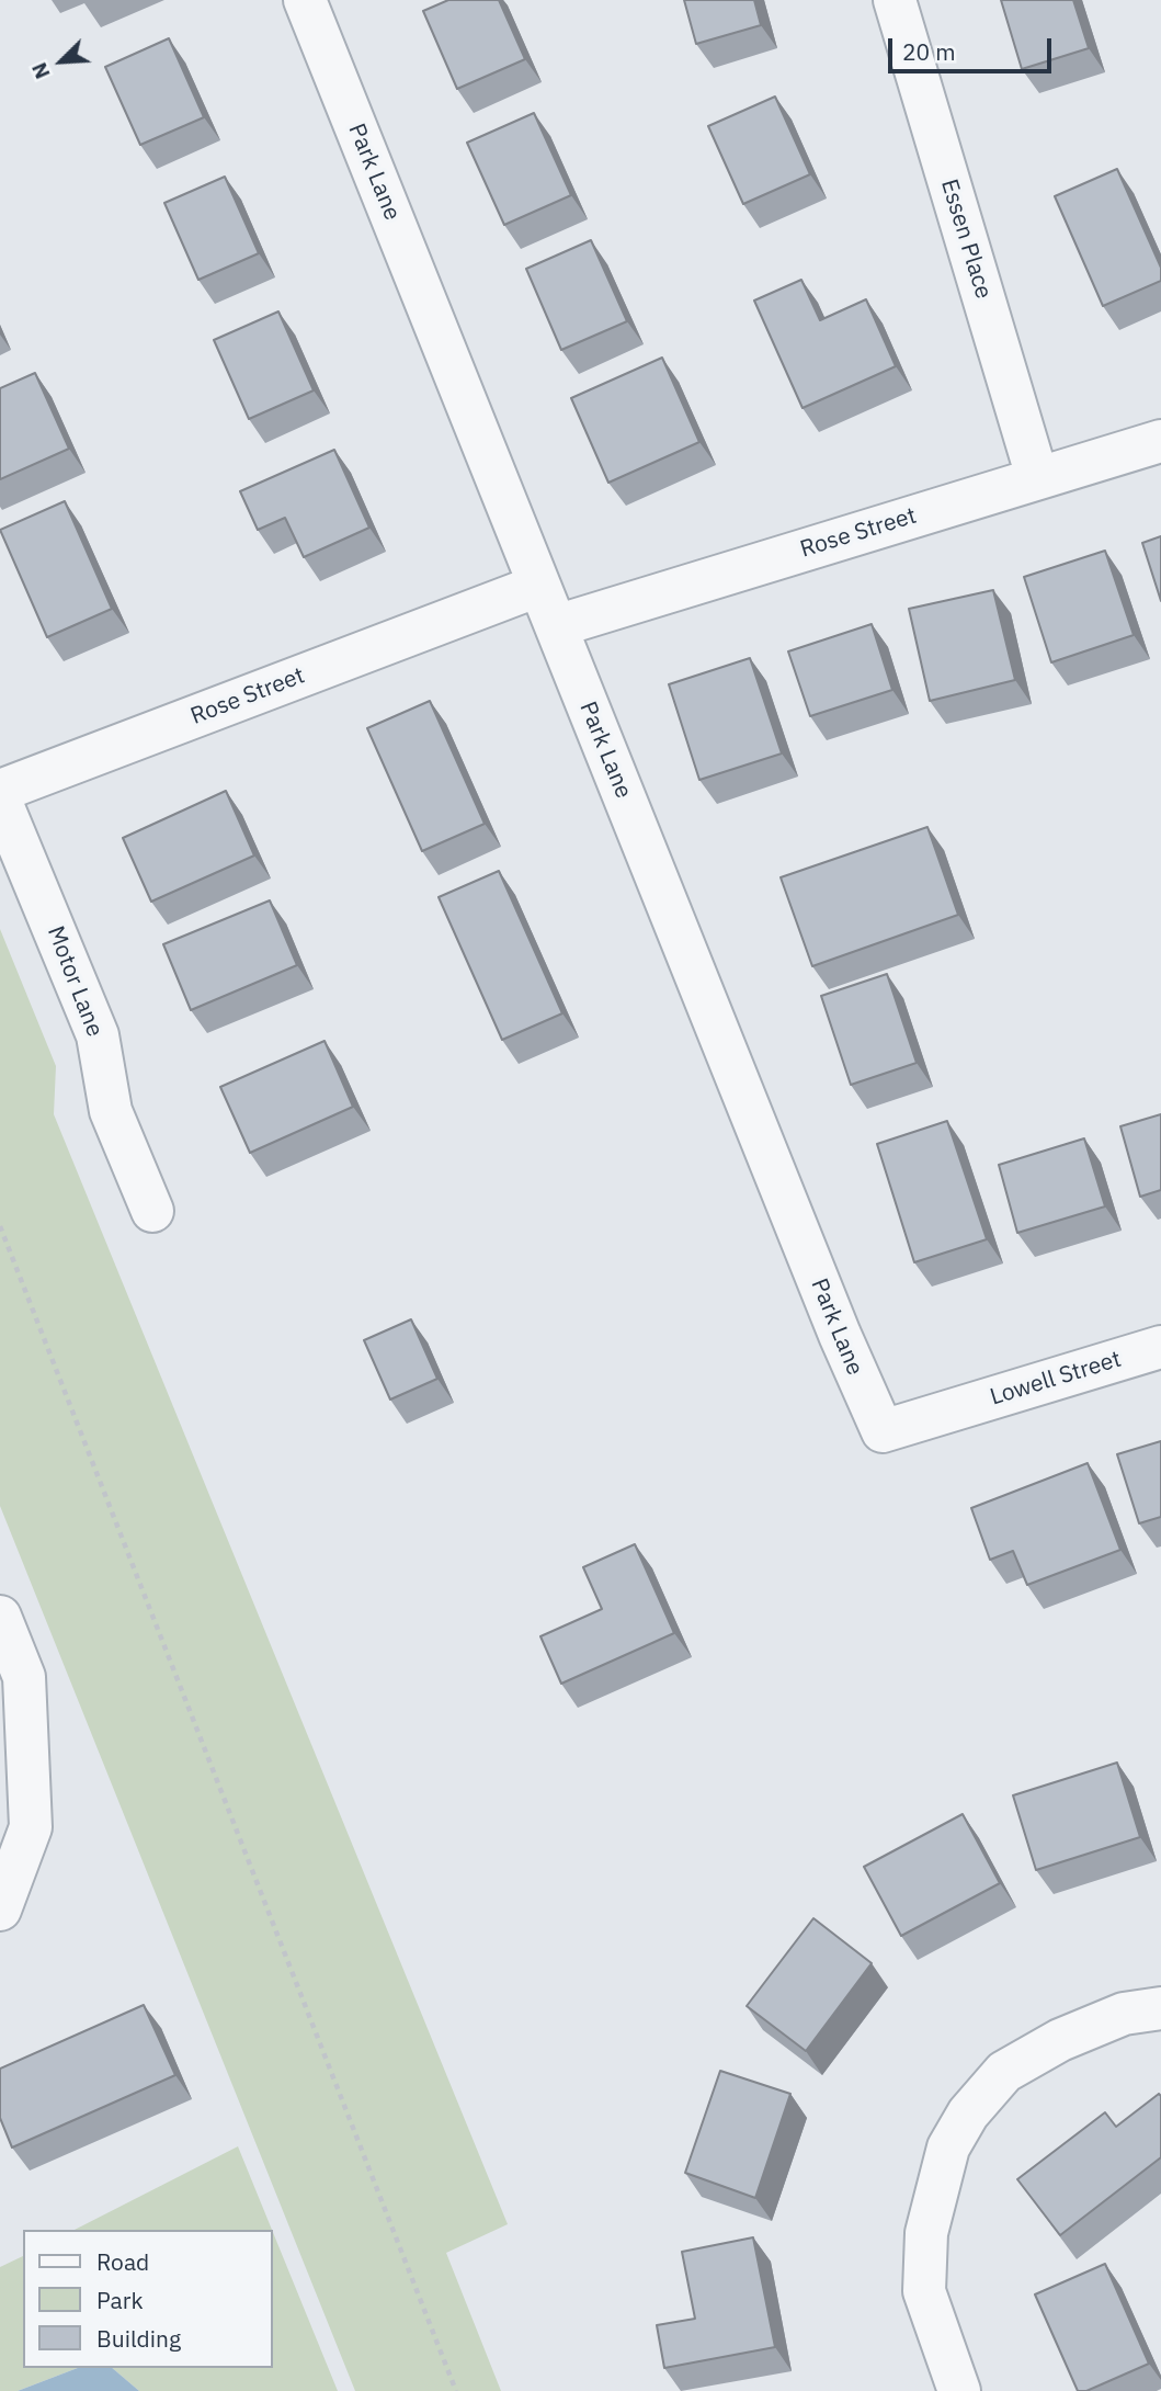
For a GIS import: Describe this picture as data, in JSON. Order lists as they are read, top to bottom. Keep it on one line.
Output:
{"streets":{"street":["Park Lane","Essen Place","Rose Street","Motor Lane","Lowell Street"]},"crossings":[["Park Lane","Rose Street"],["Park Lane","Lowell Street"],["Essen Place","Rose Street"]],"legend":["Road","Park","Building"],"scale_bar":"20 m","north":"bottom left"}
